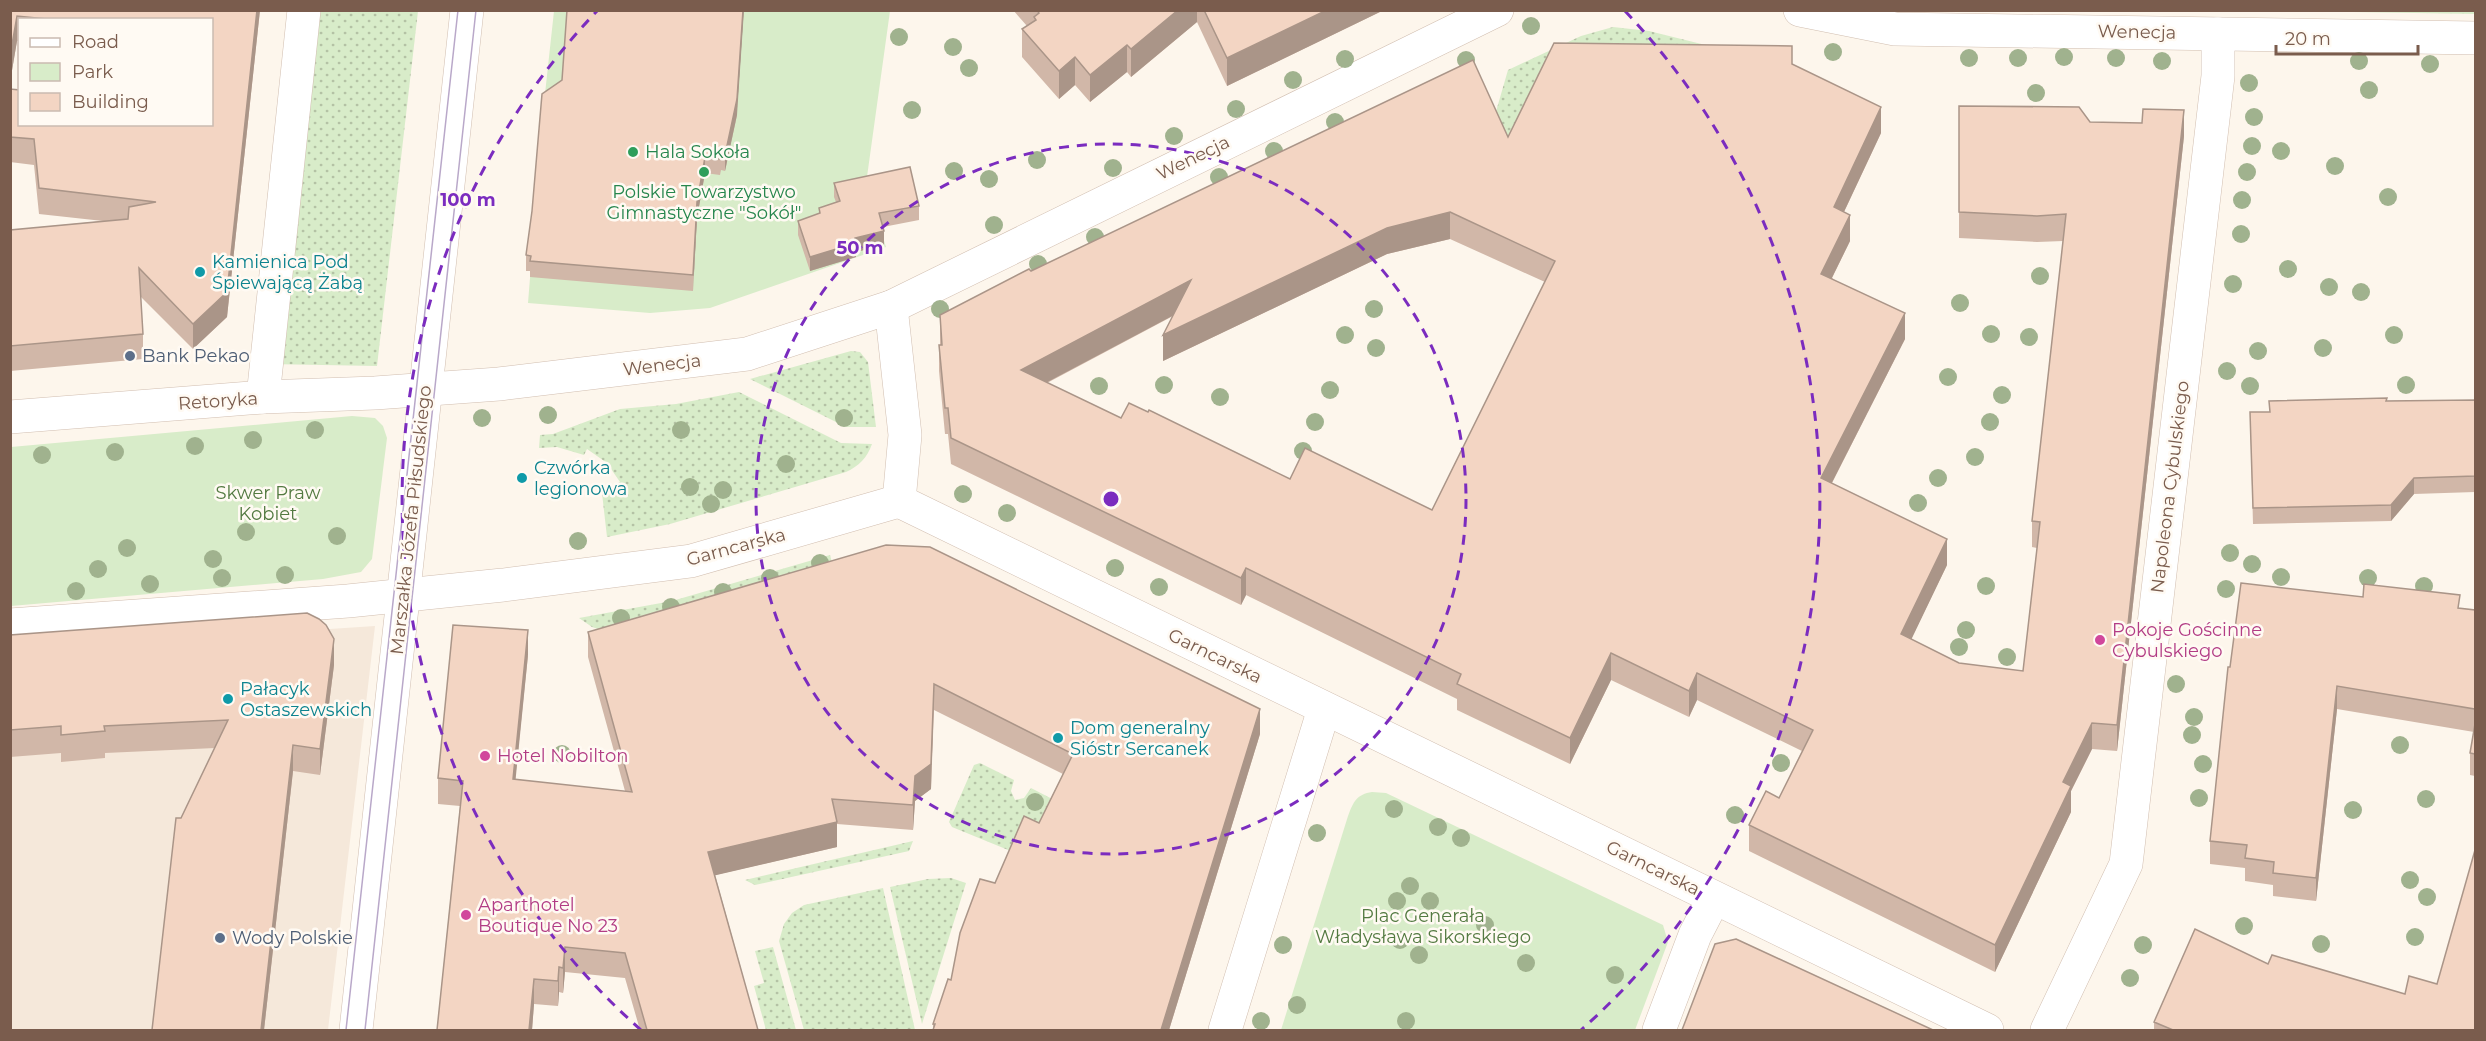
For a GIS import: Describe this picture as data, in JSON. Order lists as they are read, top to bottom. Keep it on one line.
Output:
{"streets":{"street":["Wenecja","Retoryka","Napoleona Cybulskiego","Marszałka Józefa Piłsudskiego","Garncarska"]},"crossings":[["Wenecja","Retoryka"],["Wenecja","Napoleona Cybulskiego"],["Wenecja","Marszałka Józefa Piłsudskiego"],["Retoryka","Marszałka Józefa Piłsudskiego"],["Marszałka Józefa Piłsudskiego","Garncarska"]],"parks":["Skwer Praw Kobiet","Plac Generała Władysława Sikorskiego"],"places":["Hala Sokoła","Polskie Towarzystwo Gimnastyczne \"Sokół\"","Kamienica Pod Śpiewającą Żabą","Bank Pekao","Czwórka legionowa","Pokoje Gościnne Cybulskiego","Pałacyk Ostaszewskich","Dom generalny Sióstr Sercanek","Hotel Nobilton","Aparthotel Boutique No 23","Wody Polskie"],"legend":["Road","Park","Building"],"scale_bar":"20 m","rings":["100 m","50 m"]}
